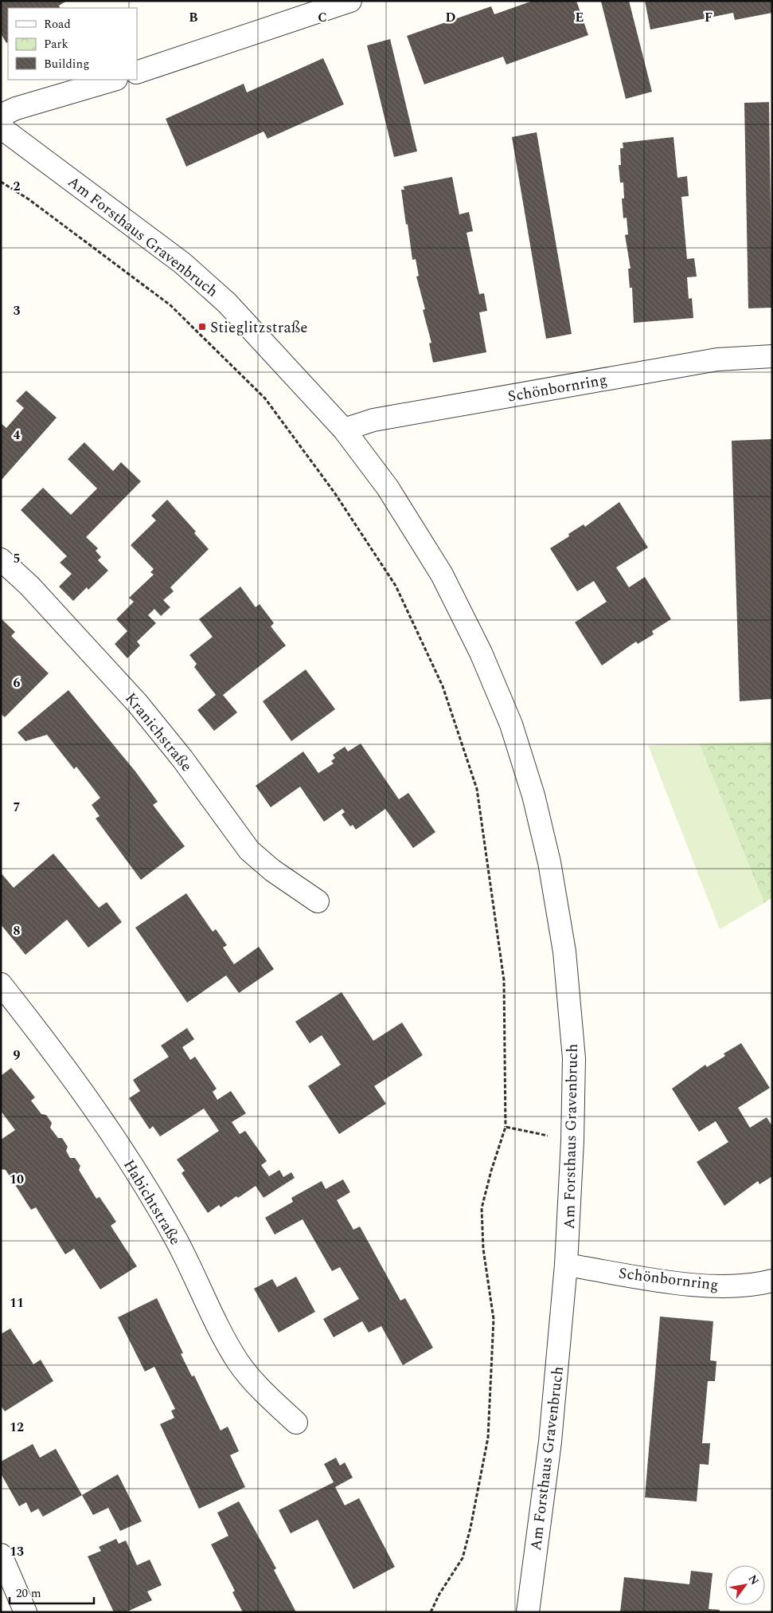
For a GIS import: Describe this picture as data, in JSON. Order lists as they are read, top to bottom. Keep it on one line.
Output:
{"streets":{"street":["Am Forsthaus Gravenbruch","Schönbornring","Kranichstraße","Habichtstraße"]},"crossings":[["Am Forsthaus Gravenbruch","Schönbornring"]],"places":{"transit":["Stieglitzstraße"]},"legend":["Road","Park","Building"],"scale_bar":"20 m","north":"top right","grid":{"columns":["B","C","D","E","F"],"rows":["2","3","4","5","6","7","8","9","10","11","12","13"]}}
